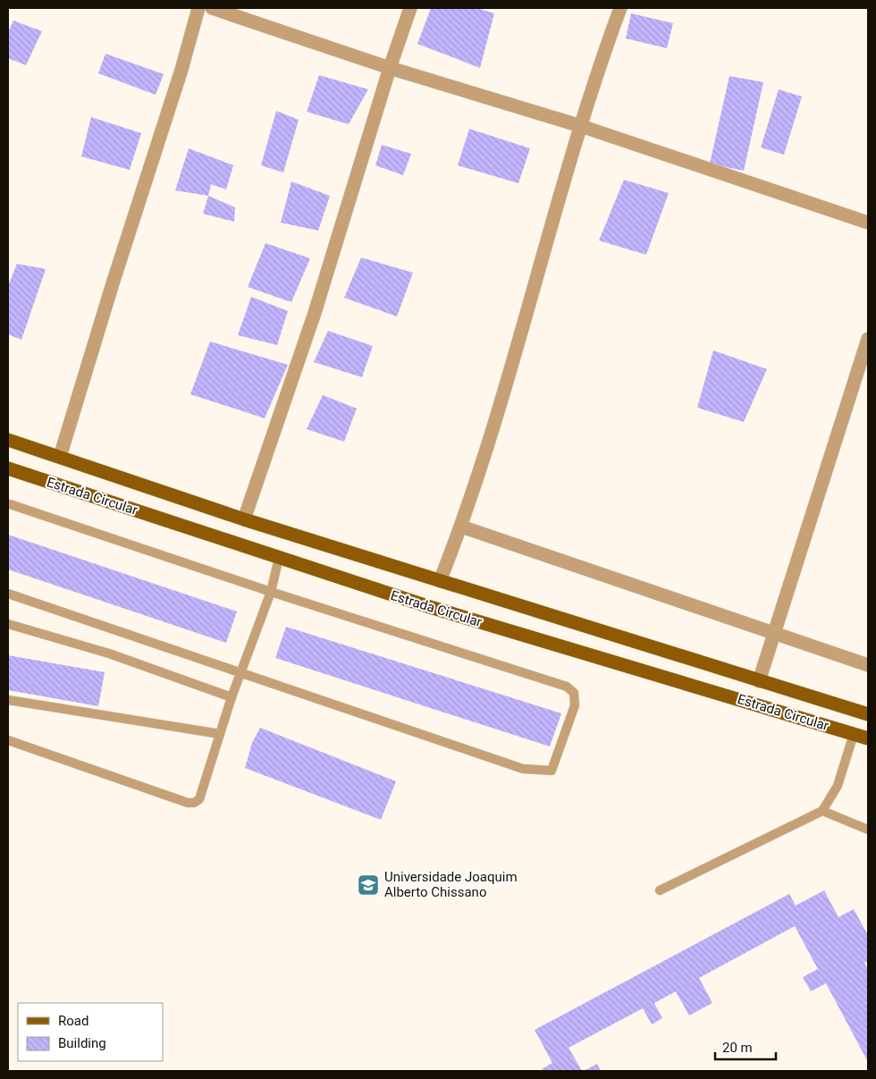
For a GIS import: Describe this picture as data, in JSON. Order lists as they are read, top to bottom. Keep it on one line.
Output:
{"streets":{"main road":["Estrada Circular"]},"places":{"school or university":["Universidade Joaquim Alberto Chissano"]},"legend":["Road","Building"],"scale_bar":"20 m"}
